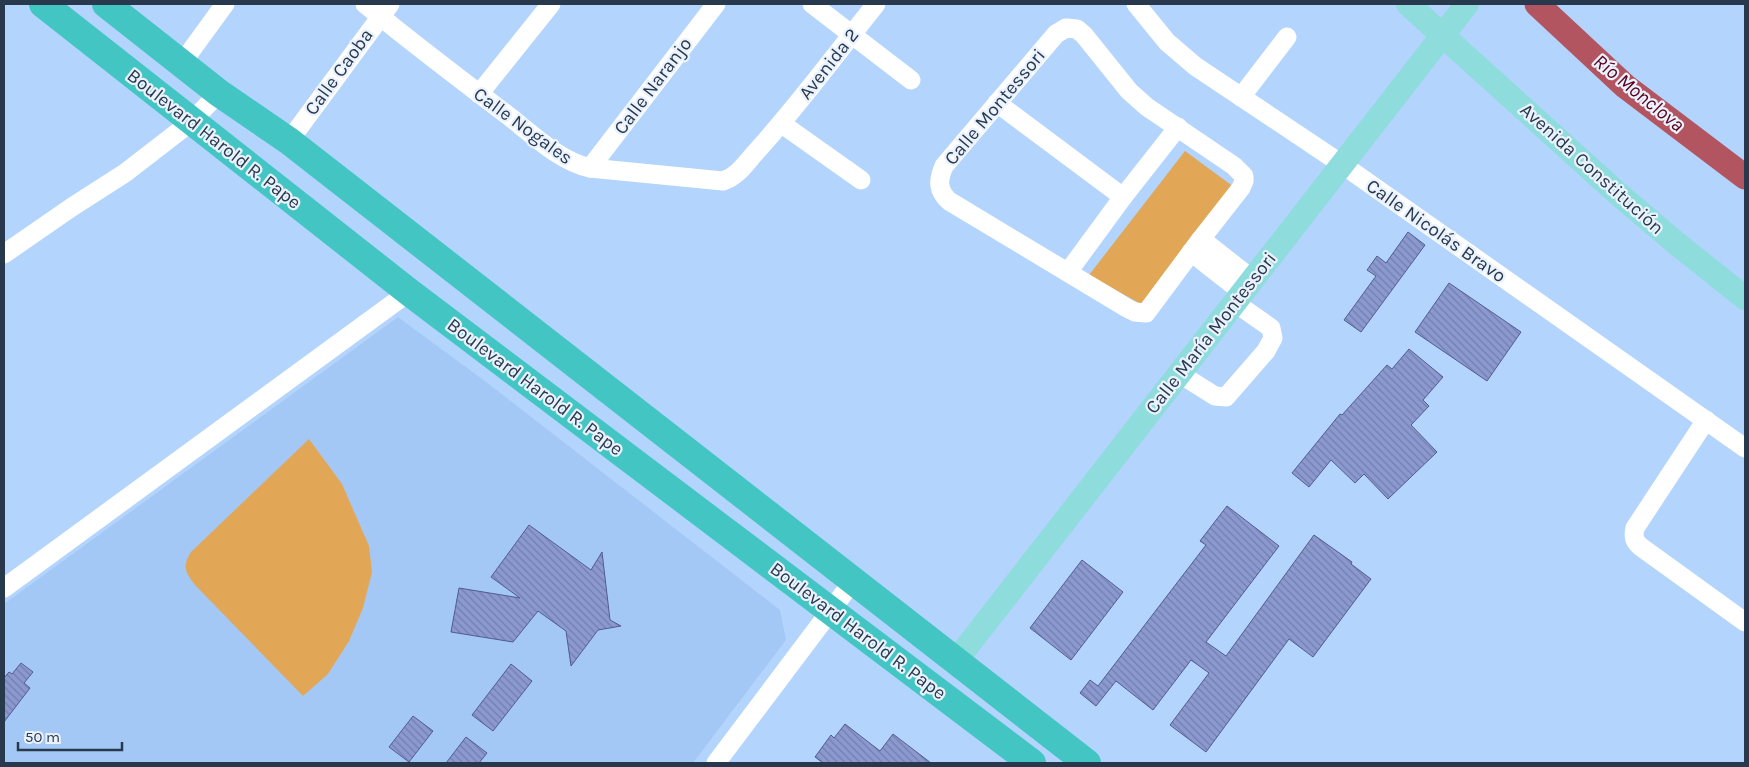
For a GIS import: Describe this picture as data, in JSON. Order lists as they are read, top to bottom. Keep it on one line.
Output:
{"streets":{"highway":["Boulevard Harold R. Pape"],"main road":["Avenida Constitución","Calle María Montessori"],"street":["Avenida 2","Calle Caoba","Calle Naranjo","Calle Montessori","Calle Nogales","Calle Nicolás Bravo"]},"crossings":[["Avenida 2","Calle Nogales"],["Calle Caoba","Calle Nogales"],["Calle Caoba","Boulevard Harold R. Pape"],["Calle Naranjo","Calle Nogales"],["Boulevard Harold R. Pape","Calle María Montessori"],["Avenida Constitución","Calle María Montessori"],["Calle Nicolás Bravo","Calle María Montessori"]],"water":["Río Monclova"],"scale_bar":"50 m"}
